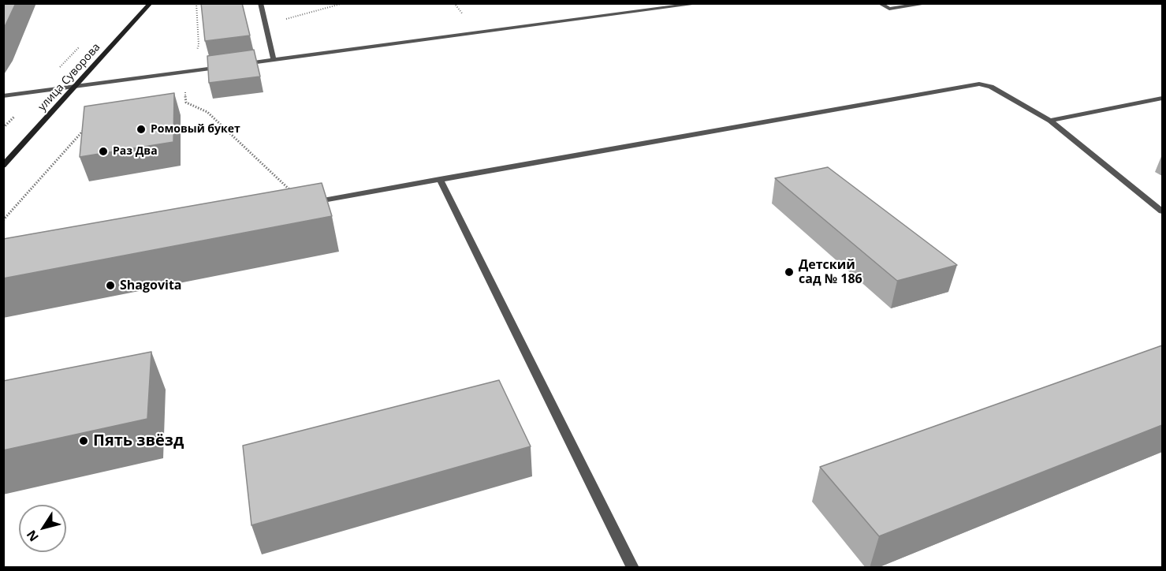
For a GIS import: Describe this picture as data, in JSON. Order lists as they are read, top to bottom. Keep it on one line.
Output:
{"streets":{"main road":["улица Суворова"]},"places":["Ромовый букет","Раз Два","Детский сад № 186","Shagovita","Пять звёзд"],"north":"bottom left"}
